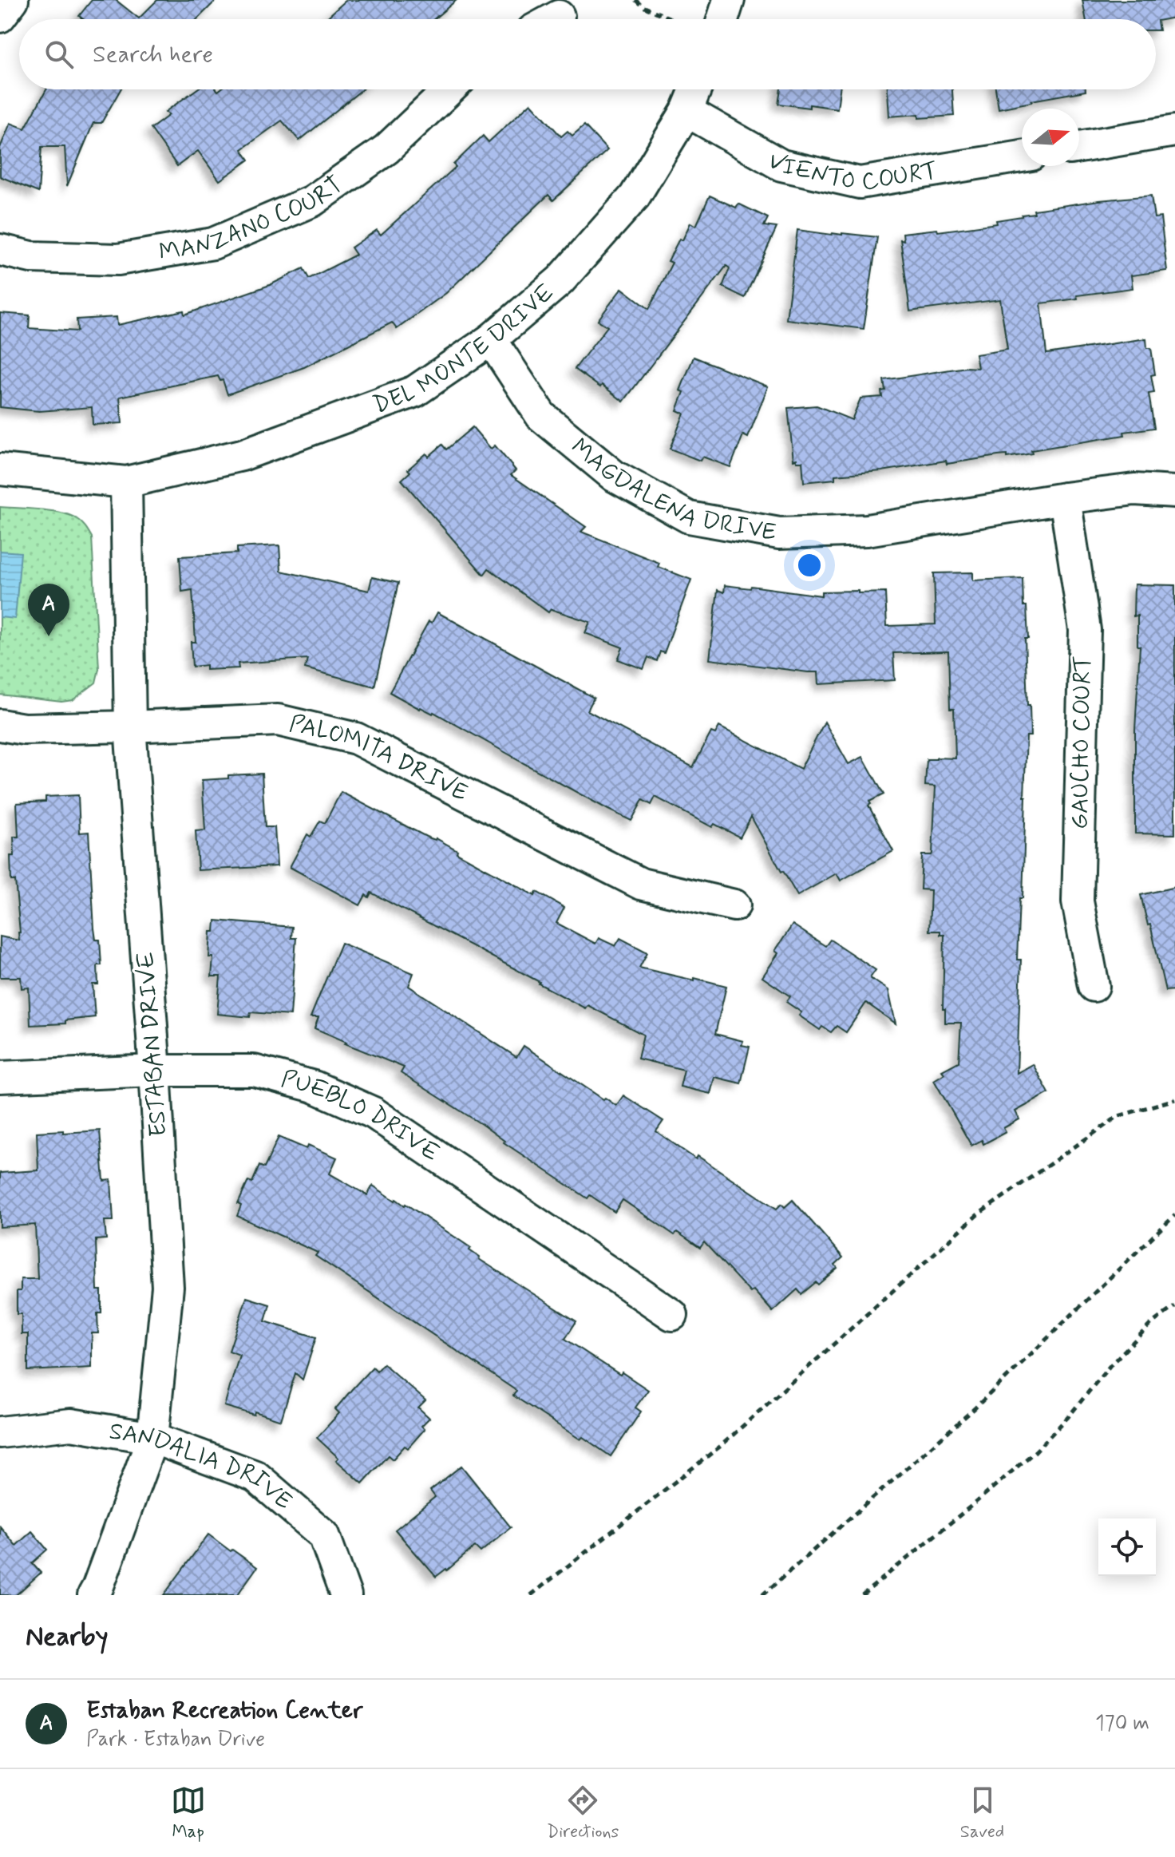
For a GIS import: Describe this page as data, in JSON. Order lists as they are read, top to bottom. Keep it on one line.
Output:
{"streets":{"street":["VIENTO COURT","MANZANO COURT","DEL MONTE DRIVE","MAGDALENA DRIVE","GAUCHO COURT","PALOMITA DRIVE","ESTABAN DRIVE","PUEBLO DRIVE","SANDALIA DRIVE"]},"crossings":[["VIENTO COURT","DEL MONTE DRIVE"],["DEL MONTE DRIVE","MAGDALENA DRIVE"],["DEL MONTE DRIVE","ESTABAN DRIVE"],["MAGDALENA DRIVE","GAUCHO COURT"],["PALOMITA DRIVE","ESTABAN DRIVE"],["ESTABAN DRIVE","PUEBLO DRIVE"],["ESTABAN DRIVE","SANDALIA DRIVE"]],"north":"right","page":{"search":"Search here","pins":"A","heading":"Nearby","list":[{"mark":"A","name":"Estaban Recreation Center","note":"Park · Estaban Drive","value":"170 m"}],"nav":["Map","Directions","Saved"]}}
